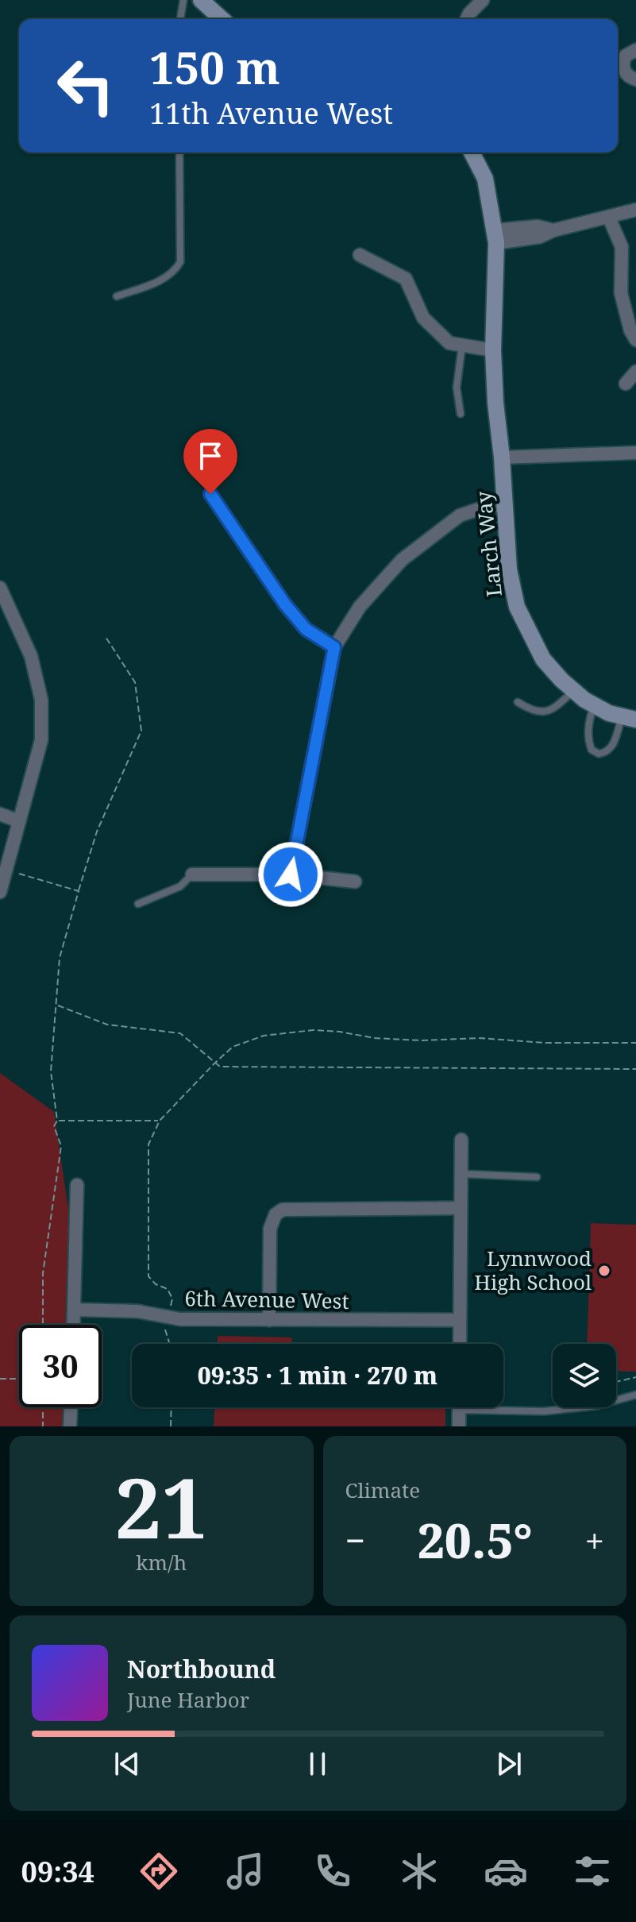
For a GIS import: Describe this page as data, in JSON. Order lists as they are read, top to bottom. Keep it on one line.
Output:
{"streets":{"main road":["Larch Way"],"street":["6th Avenue West"]},"places":["Lynnwood High School"],"page":{"turn":["150 m","11th Avenue West"],"limit":"30","trip":"09:35 · 1 min · 270 m","tile":[["21","km/h"],"Climate"],"heat":["−","20.5°","+"],"song":["Northbound","June Harbor"],"tabs":"09:34"}}
